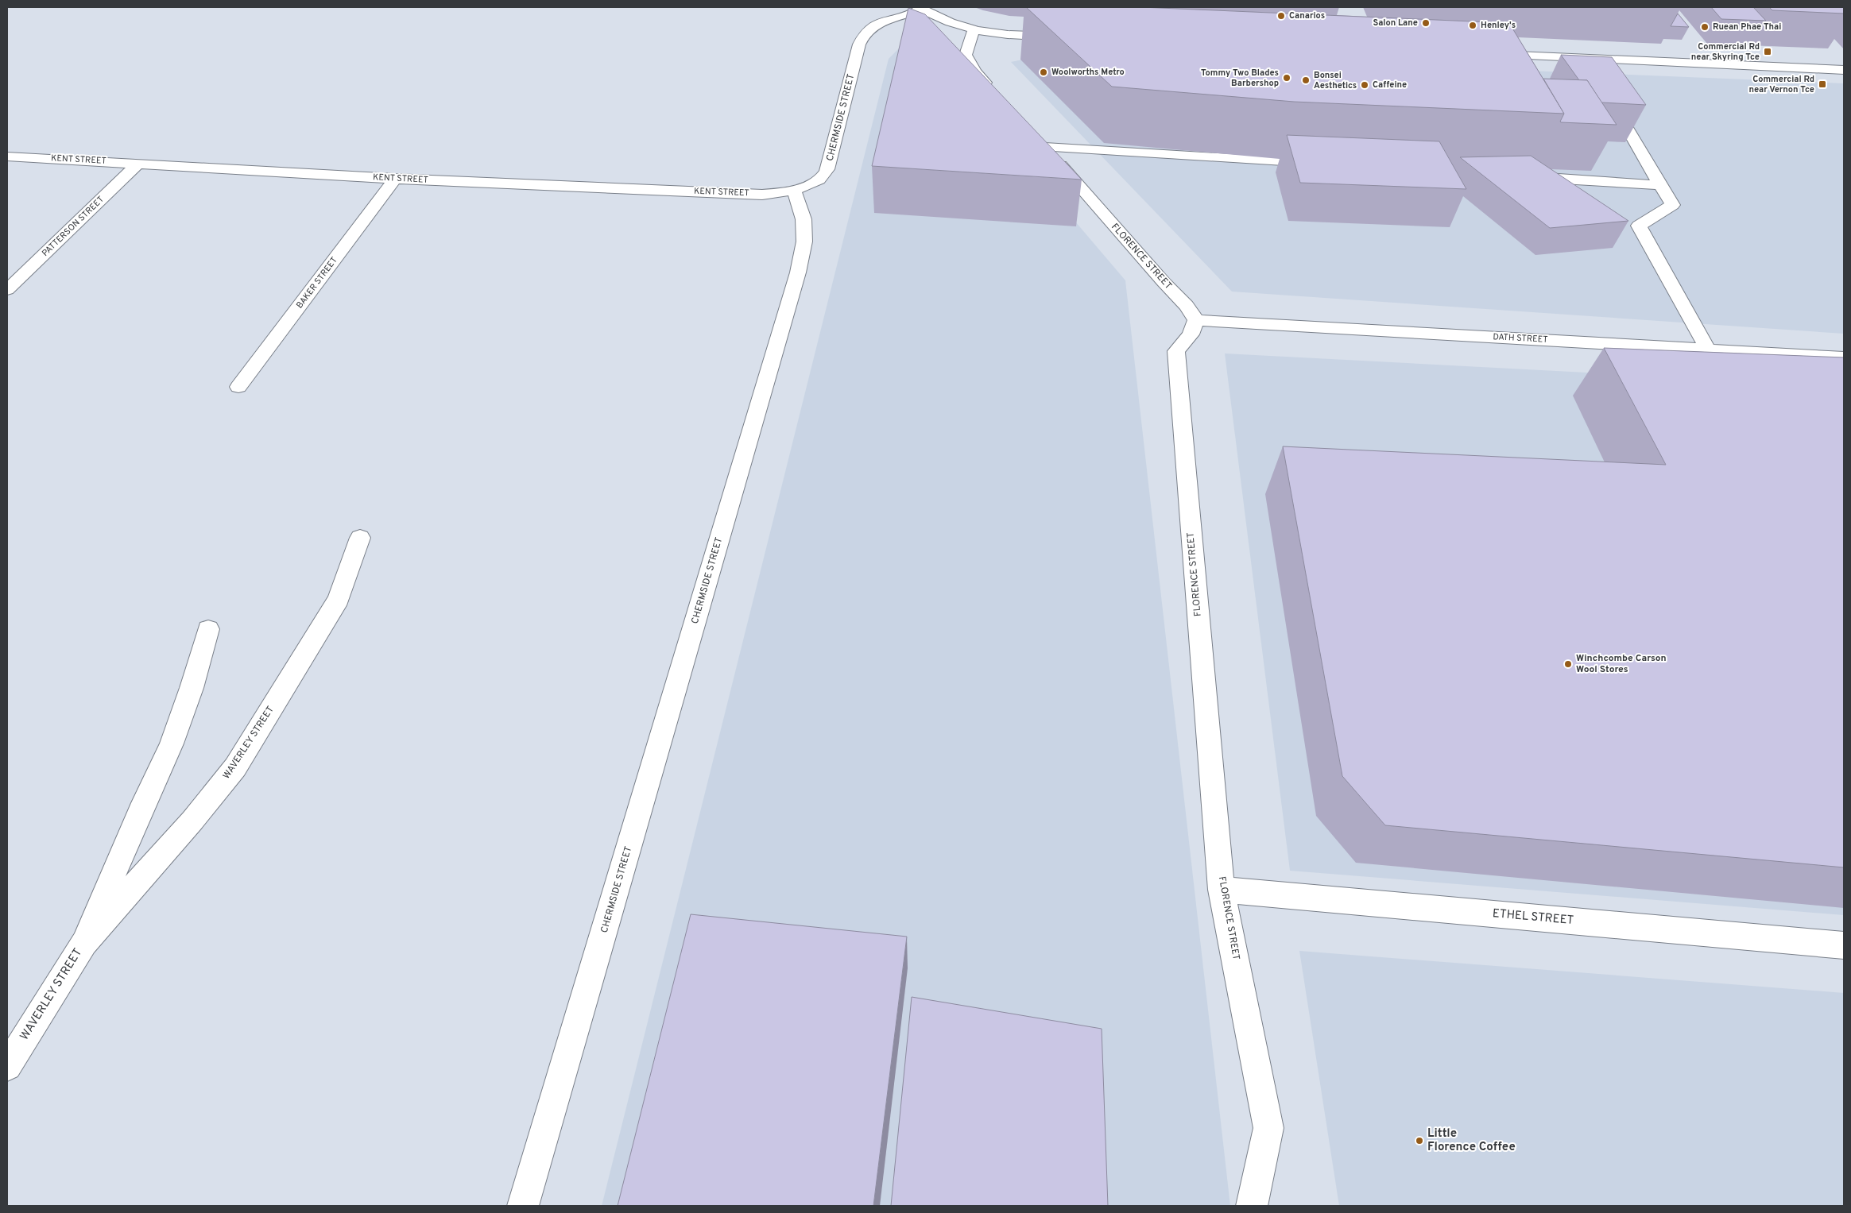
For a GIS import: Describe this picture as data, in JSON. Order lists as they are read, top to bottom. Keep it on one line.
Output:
{"streets":{"street":["CHERMSIDE STREET","KENT STREET","PATTERSON STREET","FLORENCE STREET","BAKER STREET","DATH STREET","WAVERLEY STREET","ETHEL STREET"]},"crossings":[["CHERMSIDE STREET","KENT STREET"],["KENT STREET","PATTERSON STREET"],["KENT STREET","BAKER STREET"],["FLORENCE STREET","DATH STREET"],["FLORENCE STREET","ETHEL STREET"]],"places":{"other":["Canarios","Salon Lane","Henley's","Ruean Phae Thai","Woolworths Metro","Tommy Two Blades Barbershop","Bonsei Aesthetics","Caffeine","Winchcombe Carson Wool Stores","Little Florence Coffee"],"transit":["Commercial Rd near Skyring Tce","Commercial Rd near Vernon Tce"]}}
